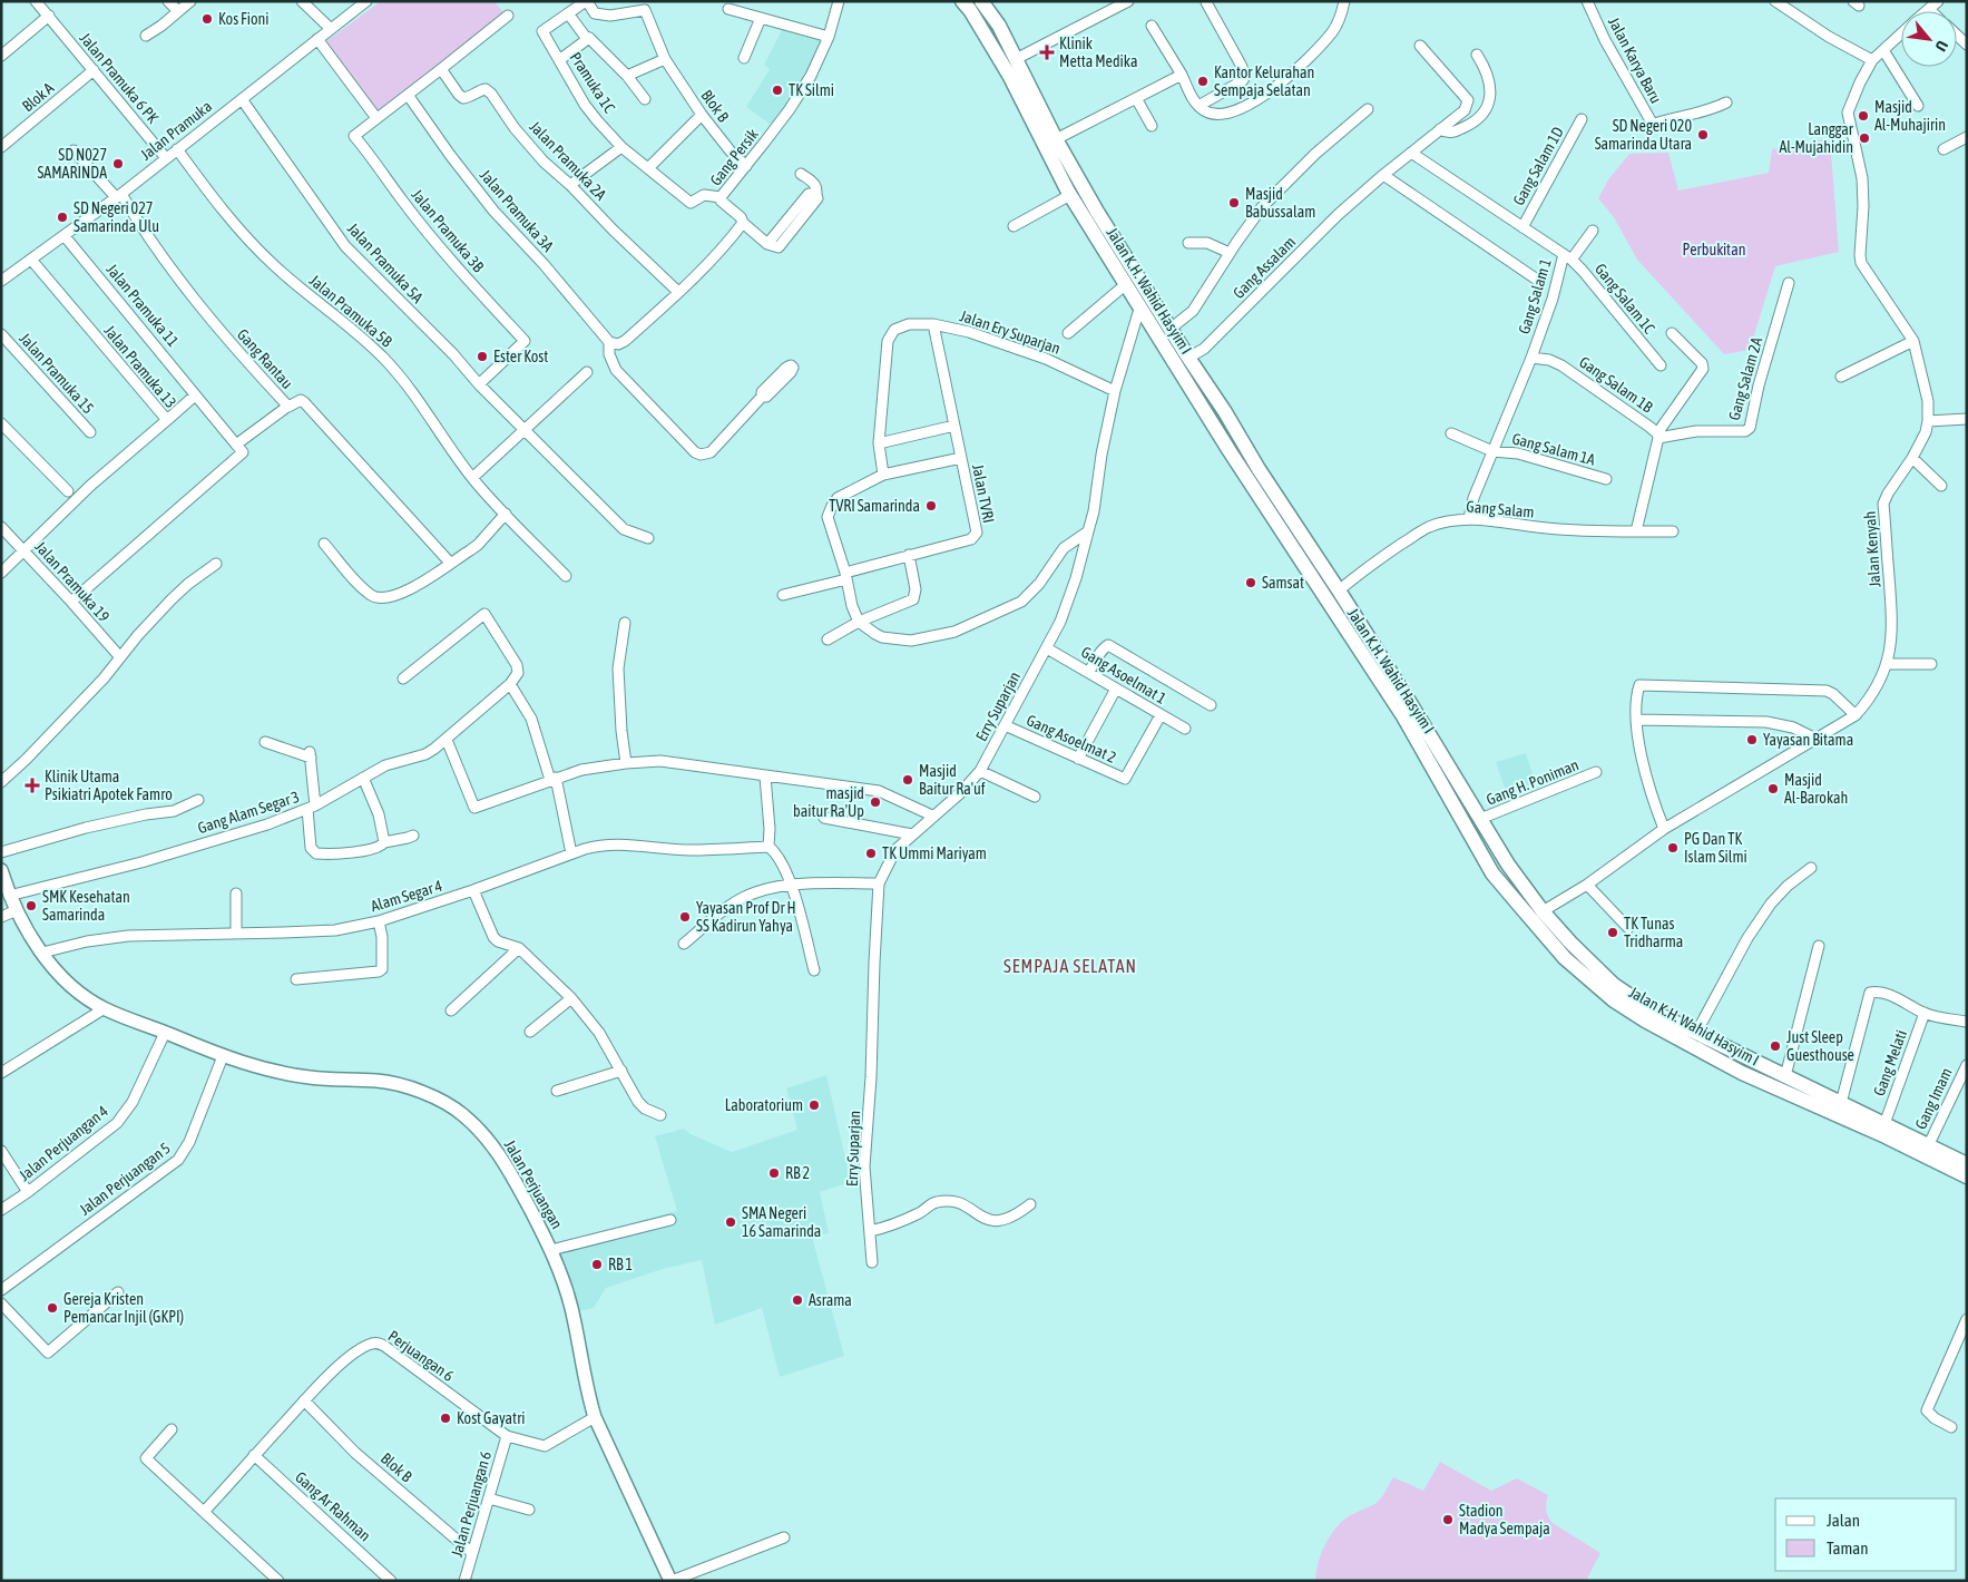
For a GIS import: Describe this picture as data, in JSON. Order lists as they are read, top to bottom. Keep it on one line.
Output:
{"streets":{"main road":["Jalan K.H. Wahid Hasyim I"],"street":["Jalan Karya Baru","Jalan Pramuka 6 PK","Pramuka 1C","Blok A","Blok B","Jalan Pramuka","Gang Persik","Jalan Pramuka 2A","Gang Salam 1D","Jalan Pramuka 3A","Jalan Pramuka 3B","Jalan Pramuka 5A","Gang Assalam","Gang Salam 1","Gang Salam 1C","Jalan Pramuka 11","Jalan Pramuka 5B","Jalan Ery Suparjan","Gang Rantau","Jalan Pramuka 13","Jalan Pramuka 15","Gang Salam 2A","Gang Salam 1B","Gang Salam 1A","Jalan TVRI","Gang Salam","Jalan Kenyah","Jalan Pramuka 19","Gang Asoelmat 1","Erry Suparjan","Gang Asoelmat 2","Gang H. Poniman","Gang Alam Segar 3","Alam Segar 4","Gang Melati","Gang Imam","Jalan Perjuangan 4","Jalan Perjuangan 5","Jalan Perjuangan","Perjuangan 6","Jalan Perjuangan 6","Gang Ar Rahman"]},"crossings":[["Jalan Pramuka 6 PK","Blok A"],["Jalan Pramuka 6 PK","Jalan Pramuka"],["Pramuka 1C","Gang Persik"],["Blok B","Gang Persik"],["Blok B","Perjuangan 6"],["Blok B","Jalan Perjuangan 6"],["Jalan Pramuka","Jalan Pramuka 5A"],["Jalan Pramuka","Jalan Pramuka 11"],["Jalan Pramuka","Jalan Pramuka 5B"],["Jalan Pramuka","Gang Rantau"],["Jalan Pramuka","Jalan Pramuka 13"],["Gang Salam 1D","Gang Salam 1"],["Jalan Pramuka 3B","Jalan Pramuka 5A"],["Gang Assalam","Jalan K.H. Wahid Hasyim I"],["Gang Assalam","Gang Salam 1"],["Jalan K.H. Wahid Hasyim I","Gang Salam"],["Jalan K.H. Wahid Hasyim I","Jalan Kenyah"],["Jalan K.H. Wahid Hasyim I","Erry Suparjan"],["Jalan K.H. Wahid Hasyim I","Gang H. Poniman"],["Jalan K.H. Wahid Hasyim I","Gang Melati"],["Jalan K.H. Wahid Hasyim I","Gang Imam"],["Gang Salam 1","Gang Salam 1C"],["Gang Salam 1","Gang Salam 1B"],["Gang Salam 1","Gang Salam 1A"],["Gang Salam 1","Gang Salam"],["Jalan Pramuka 11","Jalan Pramuka 19"],["Jalan Ery Suparjan","Jalan TVRI"],["Jalan Ery Suparjan","Erry Suparjan"],["Jalan Pramuka 13","Jalan Pramuka 19"],["Gang Salam 2A","Gang Salam 1B"],["Gang Asoelmat 1","Erry Suparjan"],["Gang Asoelmat 1","Gang Asoelmat 2"],["Erry Suparjan","Gang Asoelmat 2"],["Gang Alam Segar 3","Jalan Perjuangan"],["Alam Segar 4","Jalan Perjuangan"],["Jalan Perjuangan 4","Jalan Perjuangan"],["Jalan Perjuangan 5","Jalan Perjuangan"],["Jalan Perjuangan","Perjuangan 6"],["Perjuangan 6","Jalan Perjuangan 6"],["Perjuangan 6","Gang Ar Rahman"]],"districts":["SEMPAJA SELATAN"],"parks":["Perbukitan"],"places":{"other":["Kos Fioni","Kantor Kelurahan Sempaja Selatan","TK Silmi","Masjid Al-Muhajirin","SD Negeri 020 Samarinda Utara","Langgar Al-Mujahidin","SD N027 SAMARINDA","Masjid Babussalam","SD Negeri 027 Samarinda Ulu","Ester Kost","TVRI Samarinda","Samsat","Yayasan Bitama","Masjid Baitur Ra'uf","Masjid Al-Barokah","masjid baitur Ra'Up","PG Dan TK Islam Silmi","TK Ummi Mariyam","SMK Kesehatan Samarinda","Yayasan Prof Dr H SS Kadirun Yahya","TK Tunas Tridharma","Just Sleep Guesthouse","Laboratorium","RB 2","SMA Negeri 16 Samarinda","RB 1","Asrama","Gereja Kristen Pemancar Injil (GKPI)","Kost Gayatri","Stadion Madya Sempaja"],"health":["Klinik Metta Medika","Klinik Utama Psikiatri Apotek Famro"]},"legend":["Jalan","Taman"],"north":"bottom right"}
